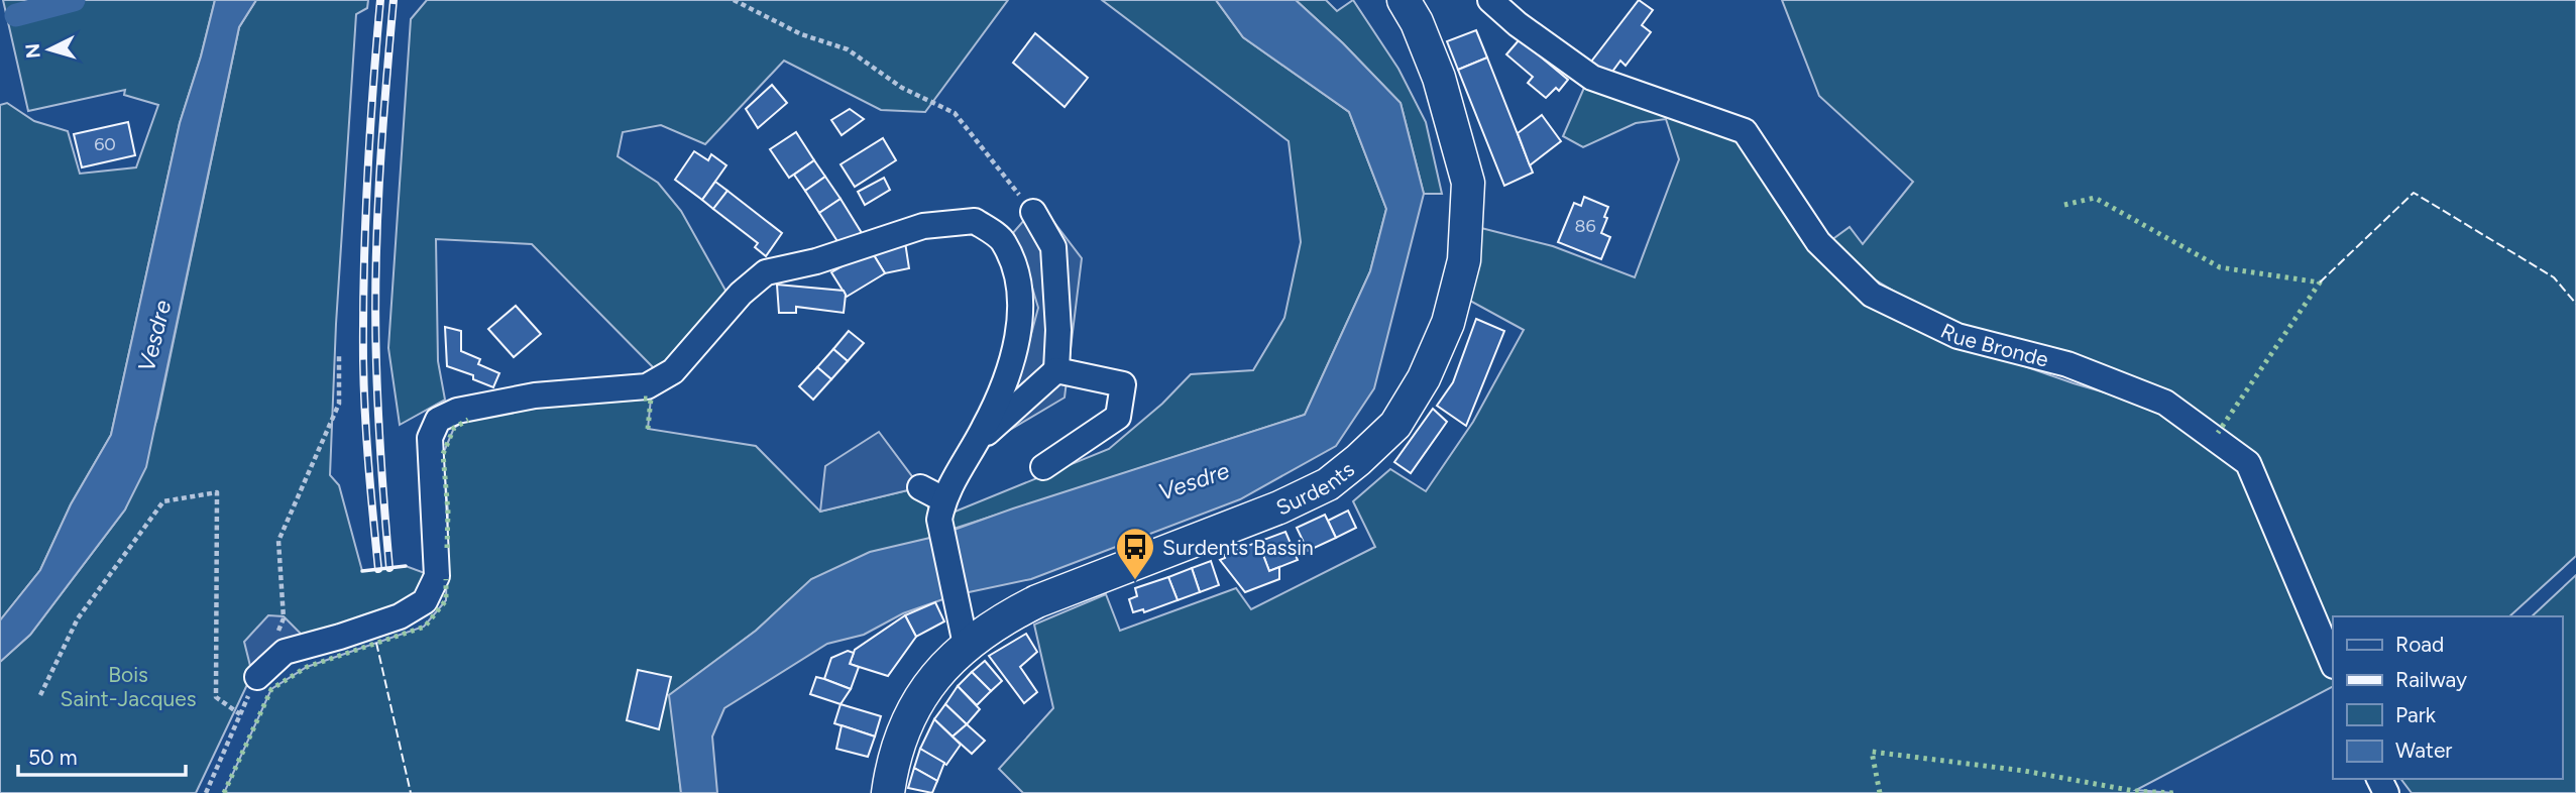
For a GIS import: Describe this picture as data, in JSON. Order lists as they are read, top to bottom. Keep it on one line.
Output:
{"streets":{"main road":["Surdents"],"street":["Rue Bronde"]},"water":["Vesdre"],"parks":["Bois Saint-Jacques"],"places":{"bus stop":["Surdents Bassin"]},"house_numbers":["60","86"],"legend":["Road","Railway","Park","Water"],"scale_bar":"50 m","north":"left"}
